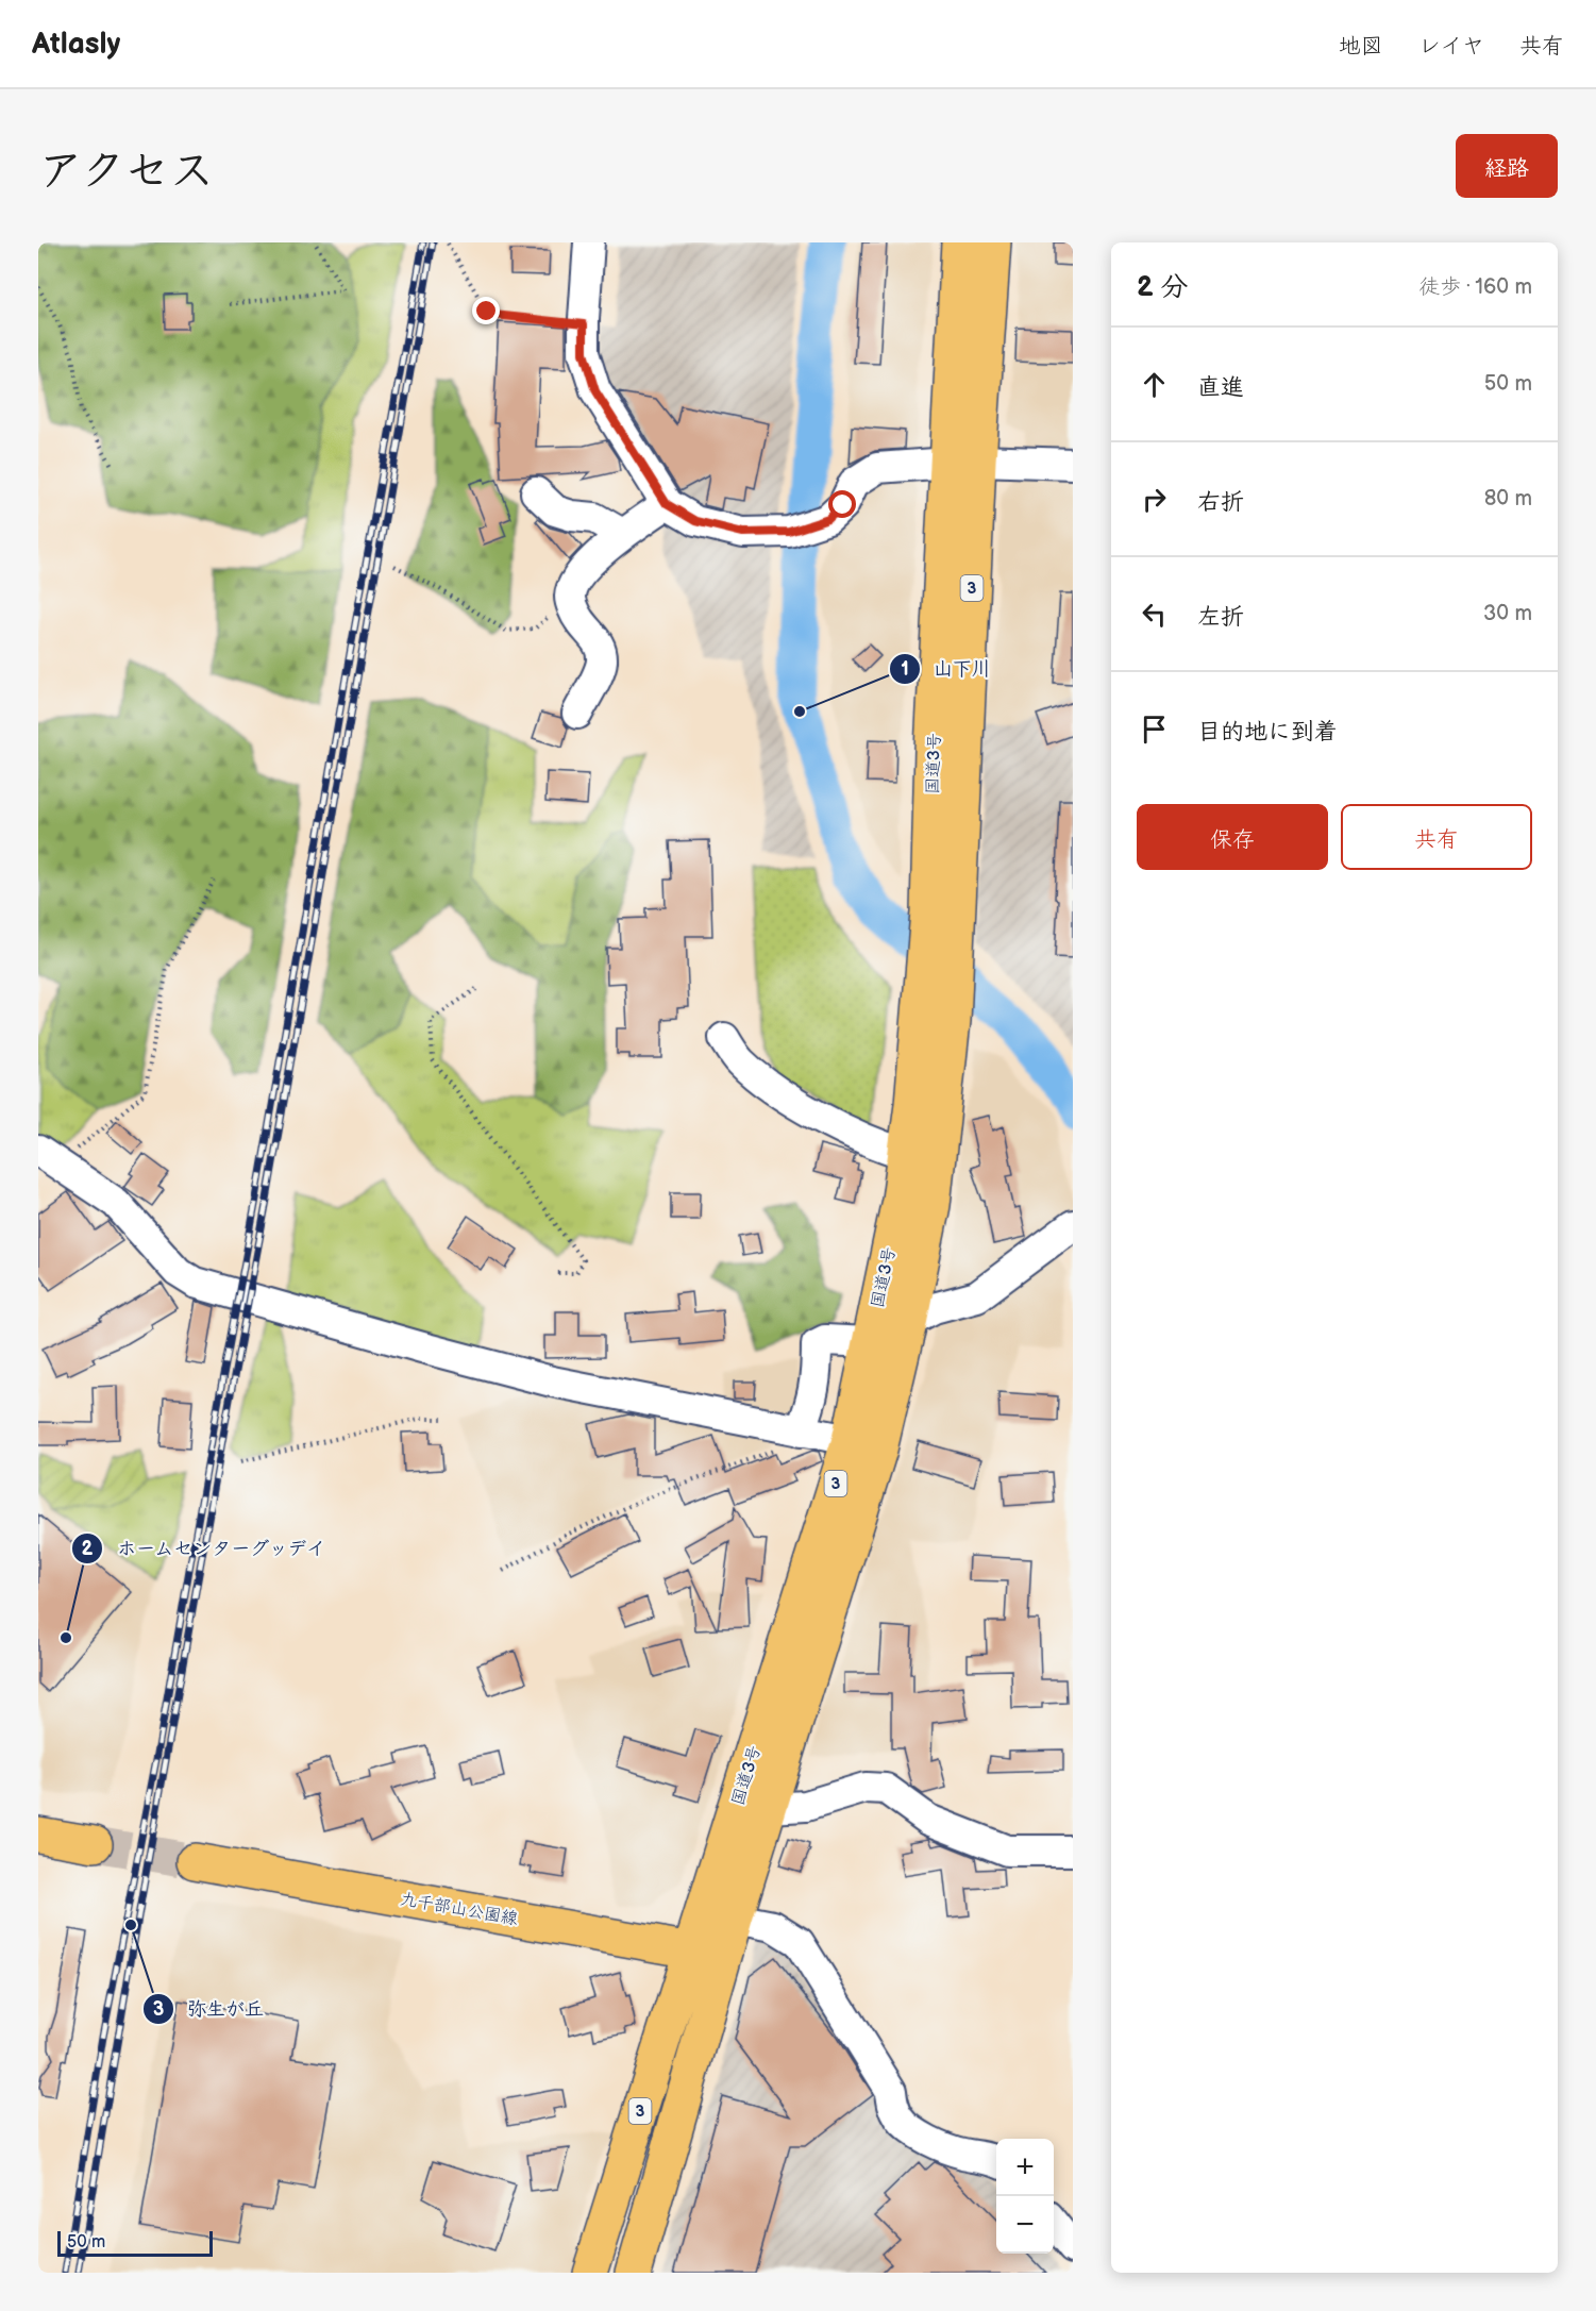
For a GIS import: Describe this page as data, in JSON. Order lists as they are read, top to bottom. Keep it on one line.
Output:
{"streets":{"main road":["3","国道3号","九千部山公園線"]},"crossings":[["国道3号","九千部山公園線"]],"places":["山下川","ホームセンターグッデイ","弥生が丘"],"scale_bar":"50 m","page":{"header":"Atlasly","nav":["地図","レイヤ","共有"],"title":"アクセス","buttons":["経路",["保存","共有"]],"heading":["2 分","徒歩 · 160 m"],"list":[["直進","50 m"],["右折","80 m"],["左折","30 m"],"目的地に到着"],"map_buttons":["+","−"],"scale":"50 m"}}
